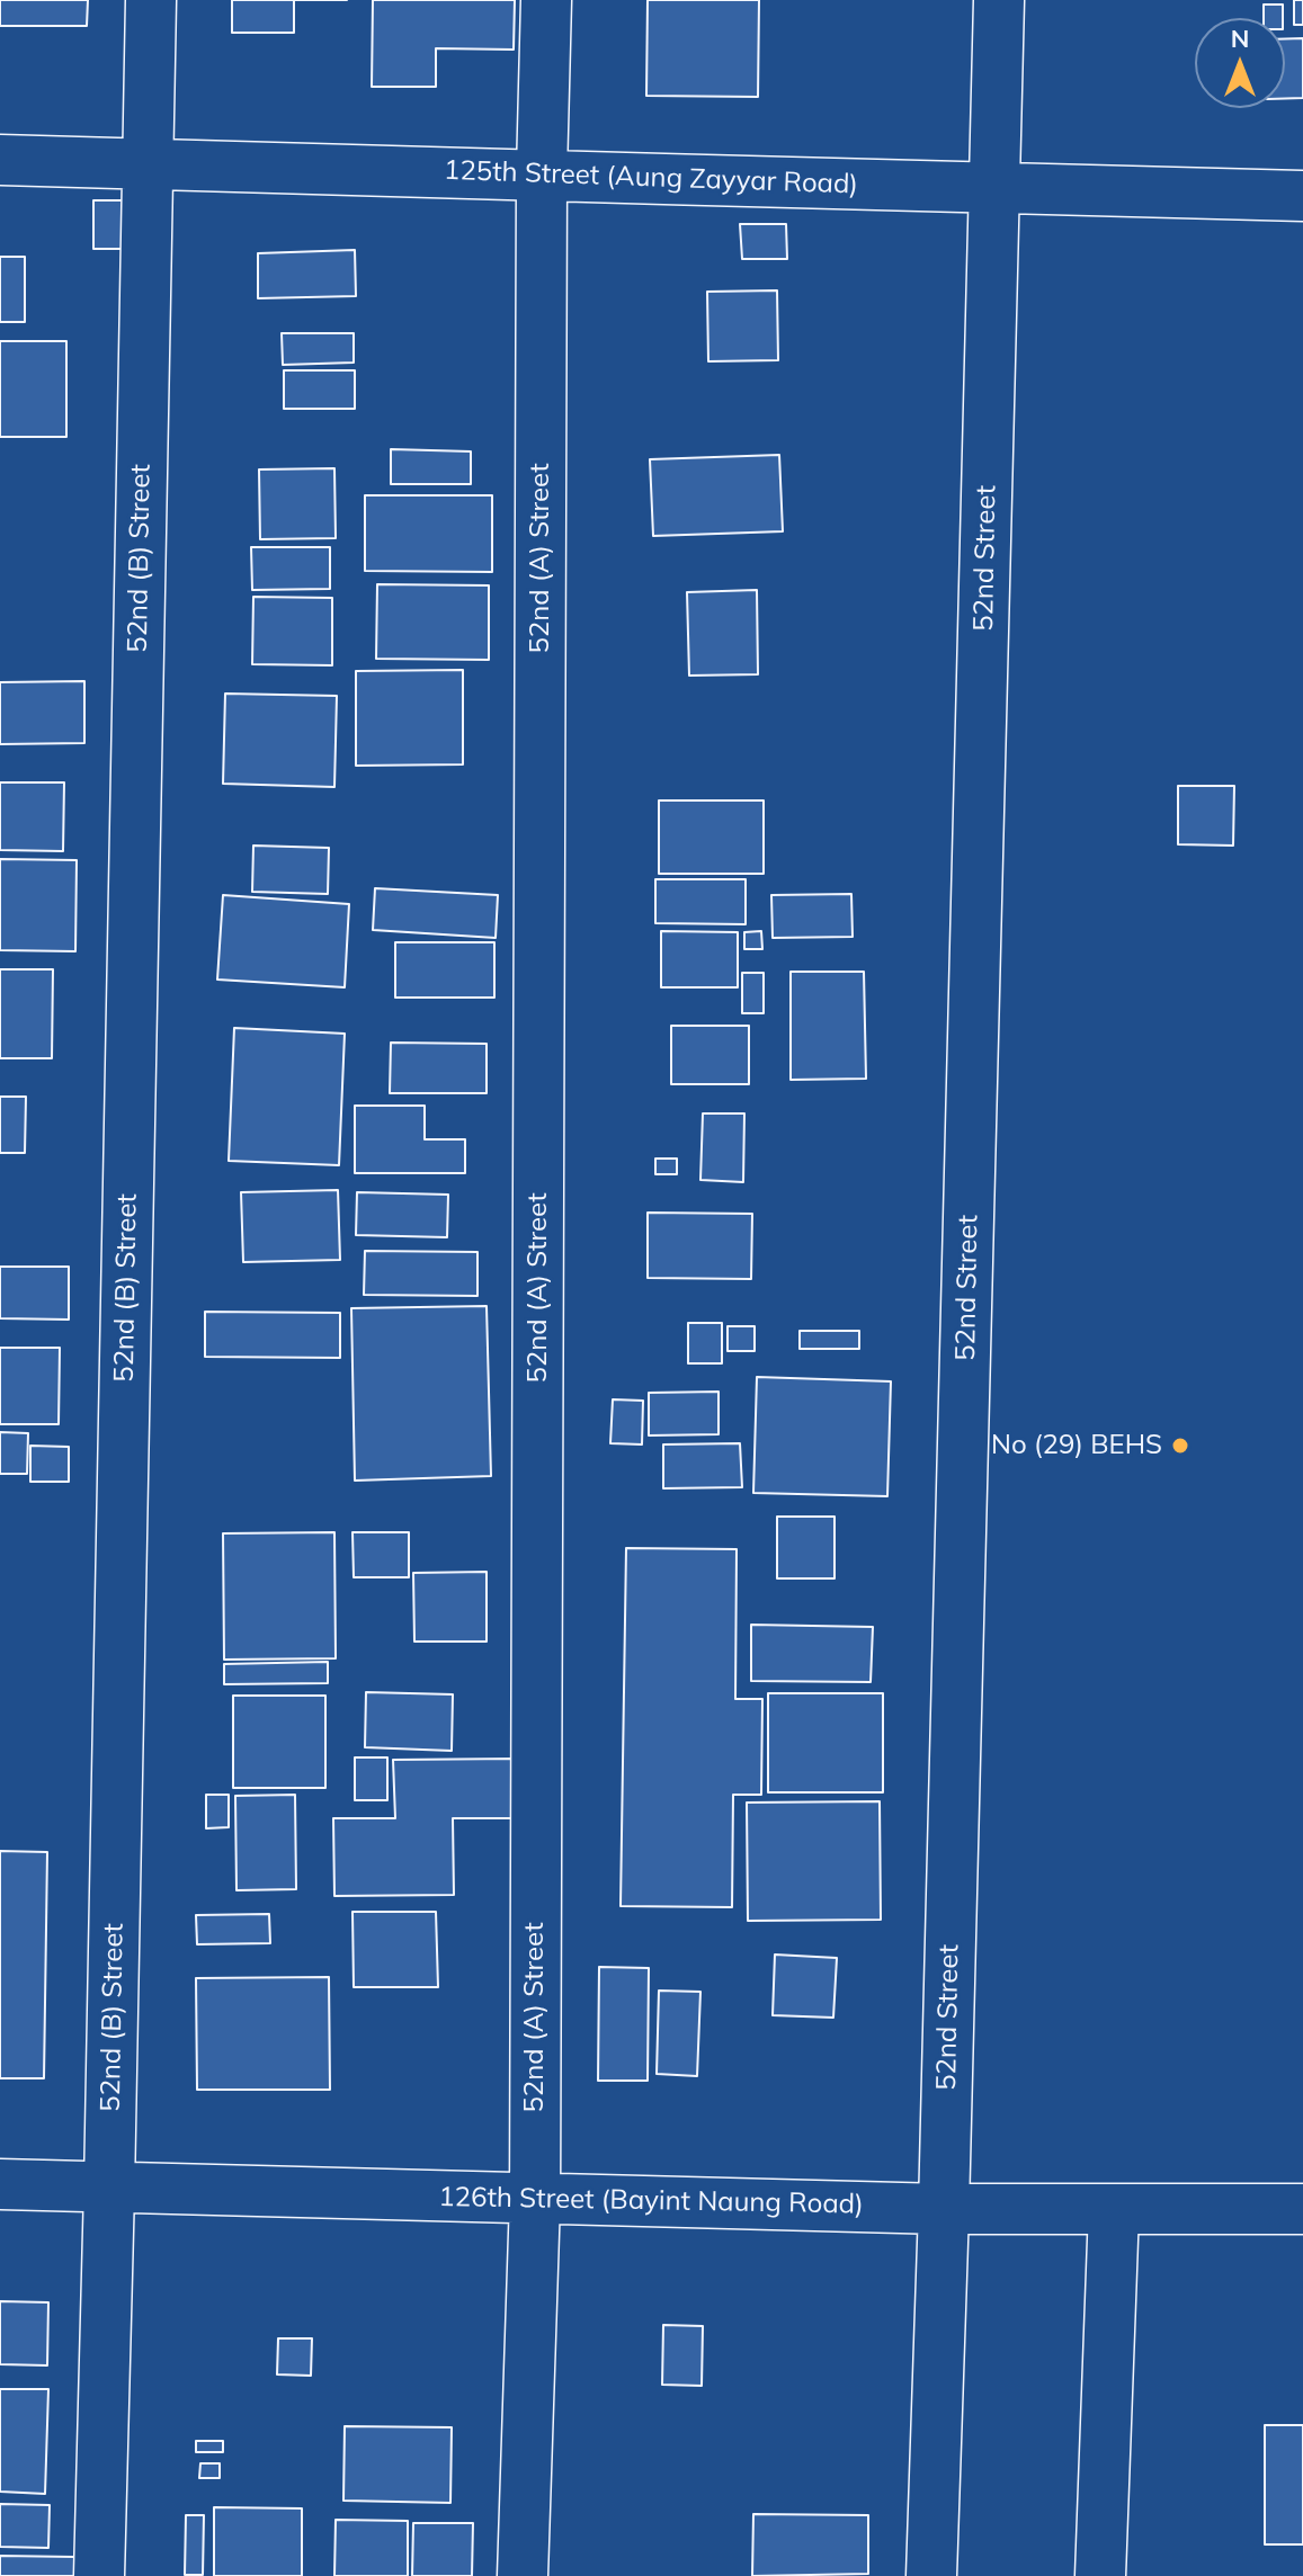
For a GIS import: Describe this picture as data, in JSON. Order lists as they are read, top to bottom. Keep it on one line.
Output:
{"streets":{"street":["125th Street (Aung Zayyar Road)","52nd (B) Street","52nd (A) Street","52nd Street","126th Street (Bayint Naung Road)"]},"crossings":[["125th Street (Aung Zayyar Road)","52nd (B) Street"],["125th Street (Aung Zayyar Road)","52nd (A) Street"],["125th Street (Aung Zayyar Road)","52nd Street"],["52nd (B) Street","126th Street (Bayint Naung Road)"],["52nd (A) Street","126th Street (Bayint Naung Road)"],["52nd Street","126th Street (Bayint Naung Road)"]],"places":["No (29) BEHS"],"north":"top"}
